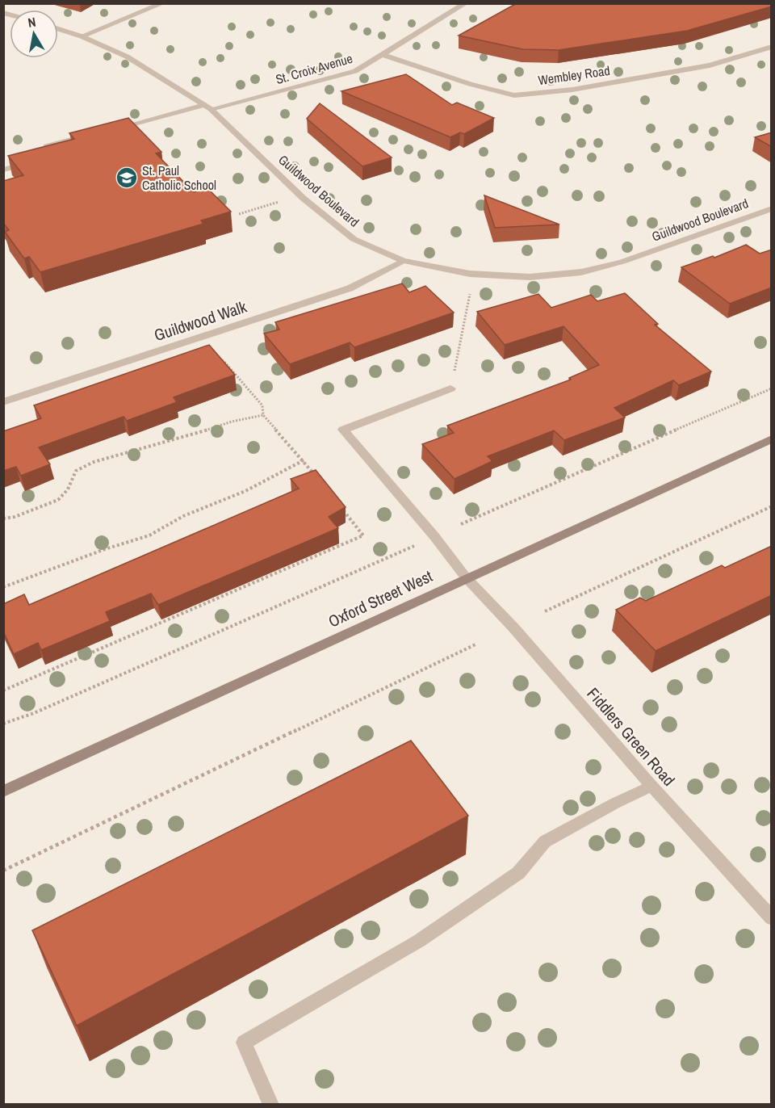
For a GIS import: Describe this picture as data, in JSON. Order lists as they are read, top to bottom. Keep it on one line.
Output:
{"streets":{"main road":["Oxford Street West"],"street":["St. Croix Avenue","Wembley Road","Guildwood Boulevard","Guildwood Walk","Fiddlers Green Road"]},"crossings":[["St. Croix Avenue","Wembley Road"],["St. Croix Avenue","Guildwood Boulevard"],["Guildwood Boulevard","Guildwood Walk"],["Oxford Street West","Fiddlers Green Road"]],"places":{"school or university":["St. Paul Catholic School"]},"north":"top"}
